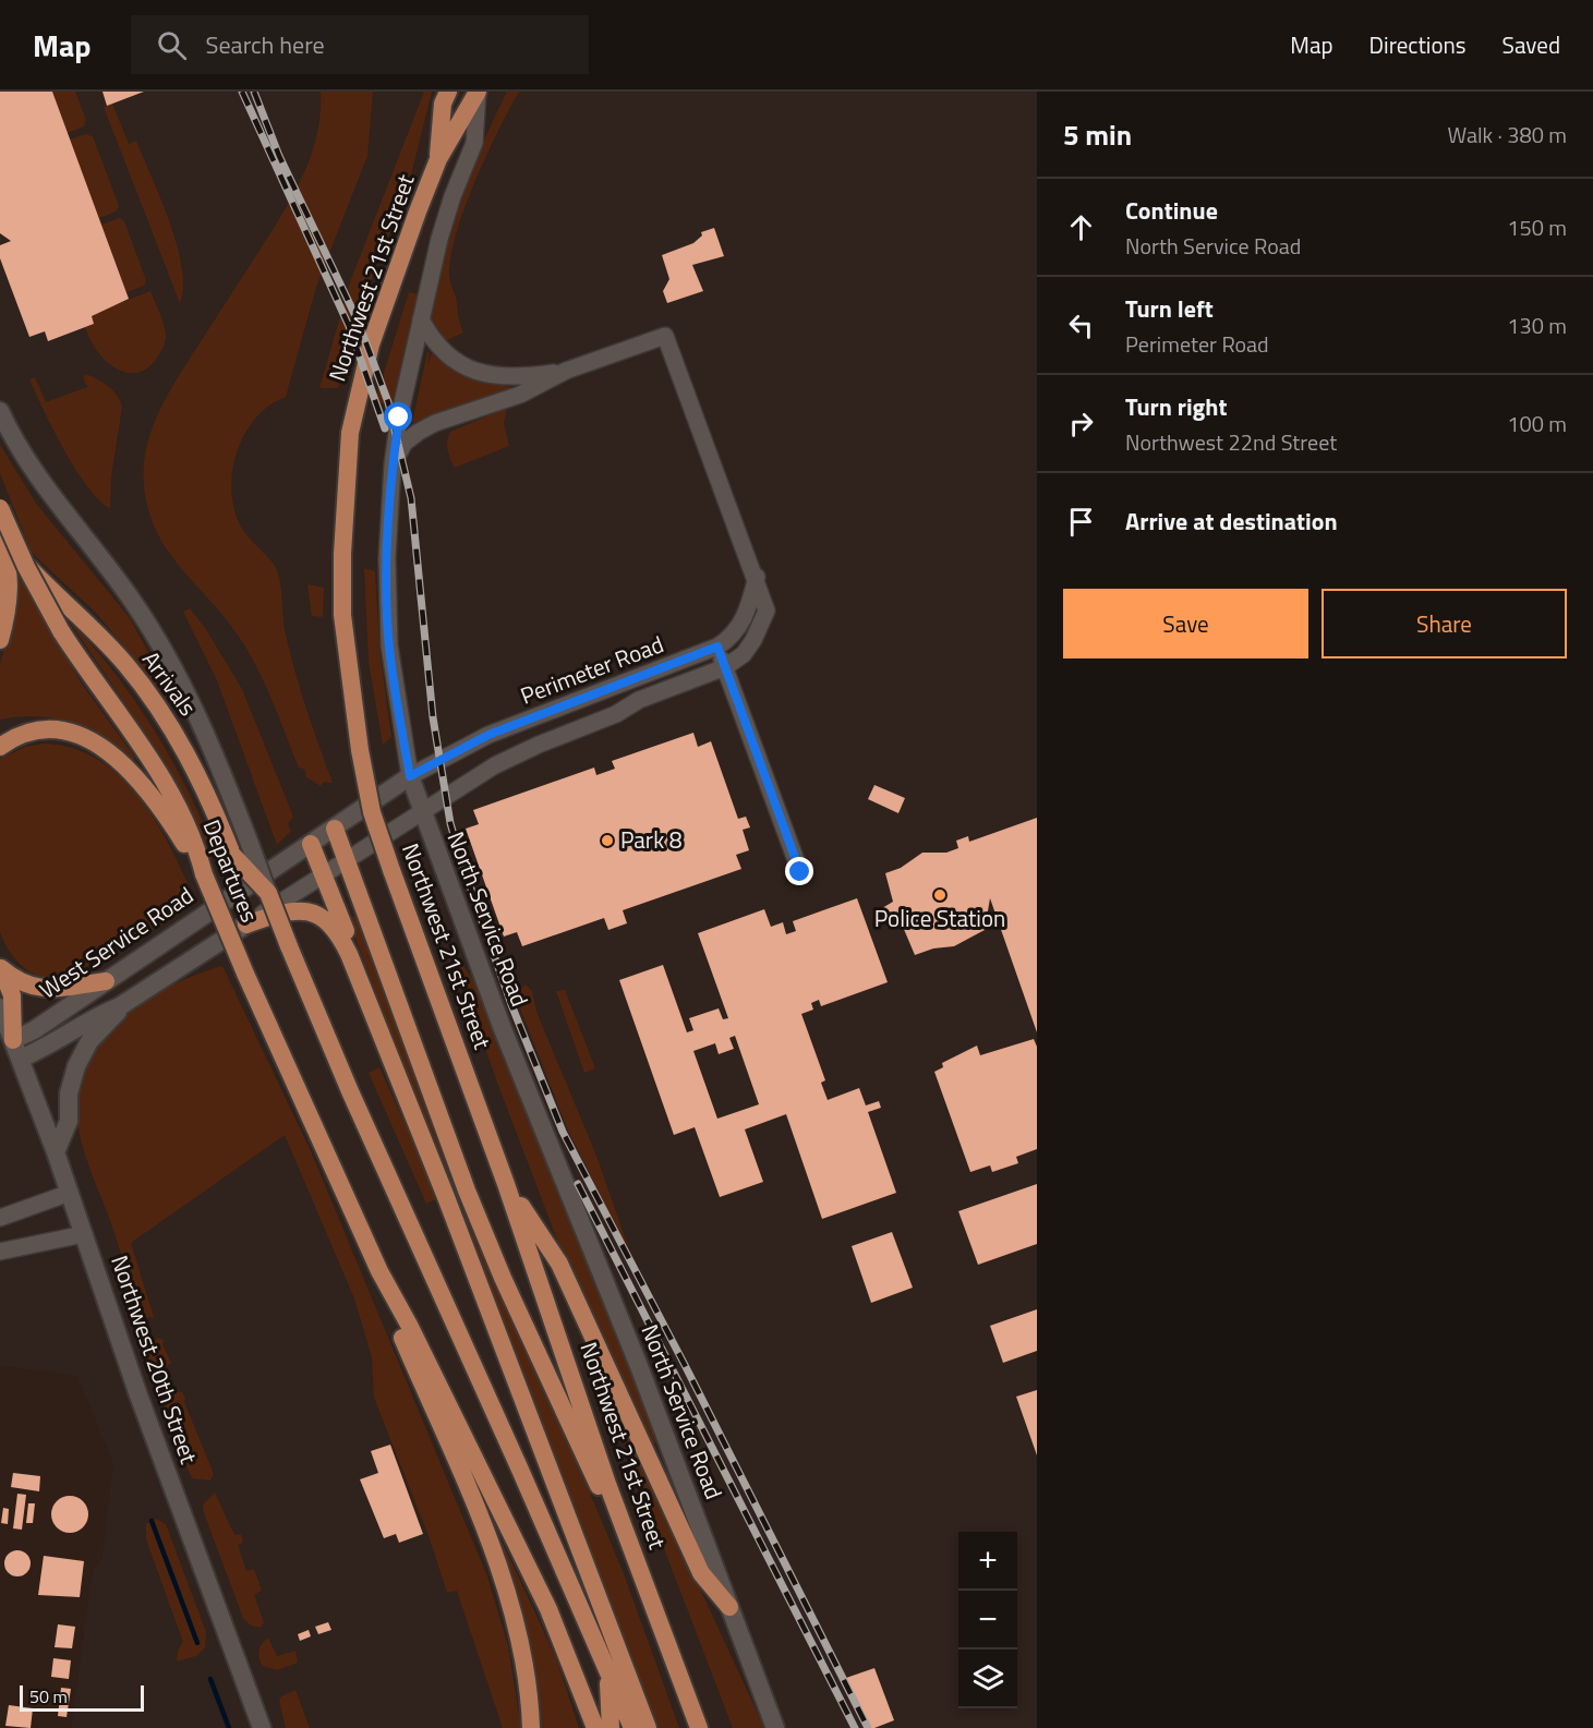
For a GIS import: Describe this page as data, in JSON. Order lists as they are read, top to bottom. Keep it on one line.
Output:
{"streets":{"main road":["Northwest 21st Street","Arrivals","Departures"],"street":["Perimeter Road","North Service Road","West Service Road","Northwest 20th Street"]},"crossings":[["Perimeter Road","North Service Road"],["Perimeter Road","West Service Road"],["Arrivals","Departures"],["North Service Road","West Service Road"],["West Service Road","Northwest 20th Street"]],"places":["Park 8","Police Station"],"scale_bar":"50 m","page":{"header":"Map","search":"Search here","nav":["Map","Directions","Saved"],"heading":["5 min","Walk · 380 m"],"list":[["Continue","North Service Road","150 m"],["Turn left","Perimeter Road","130 m"],["Turn right","Northwest 22nd Street","100 m"],"Arrive at destination"],"buttons":["Save","Share"],"map_buttons":["+","−"],"scale":"50 m"}}
